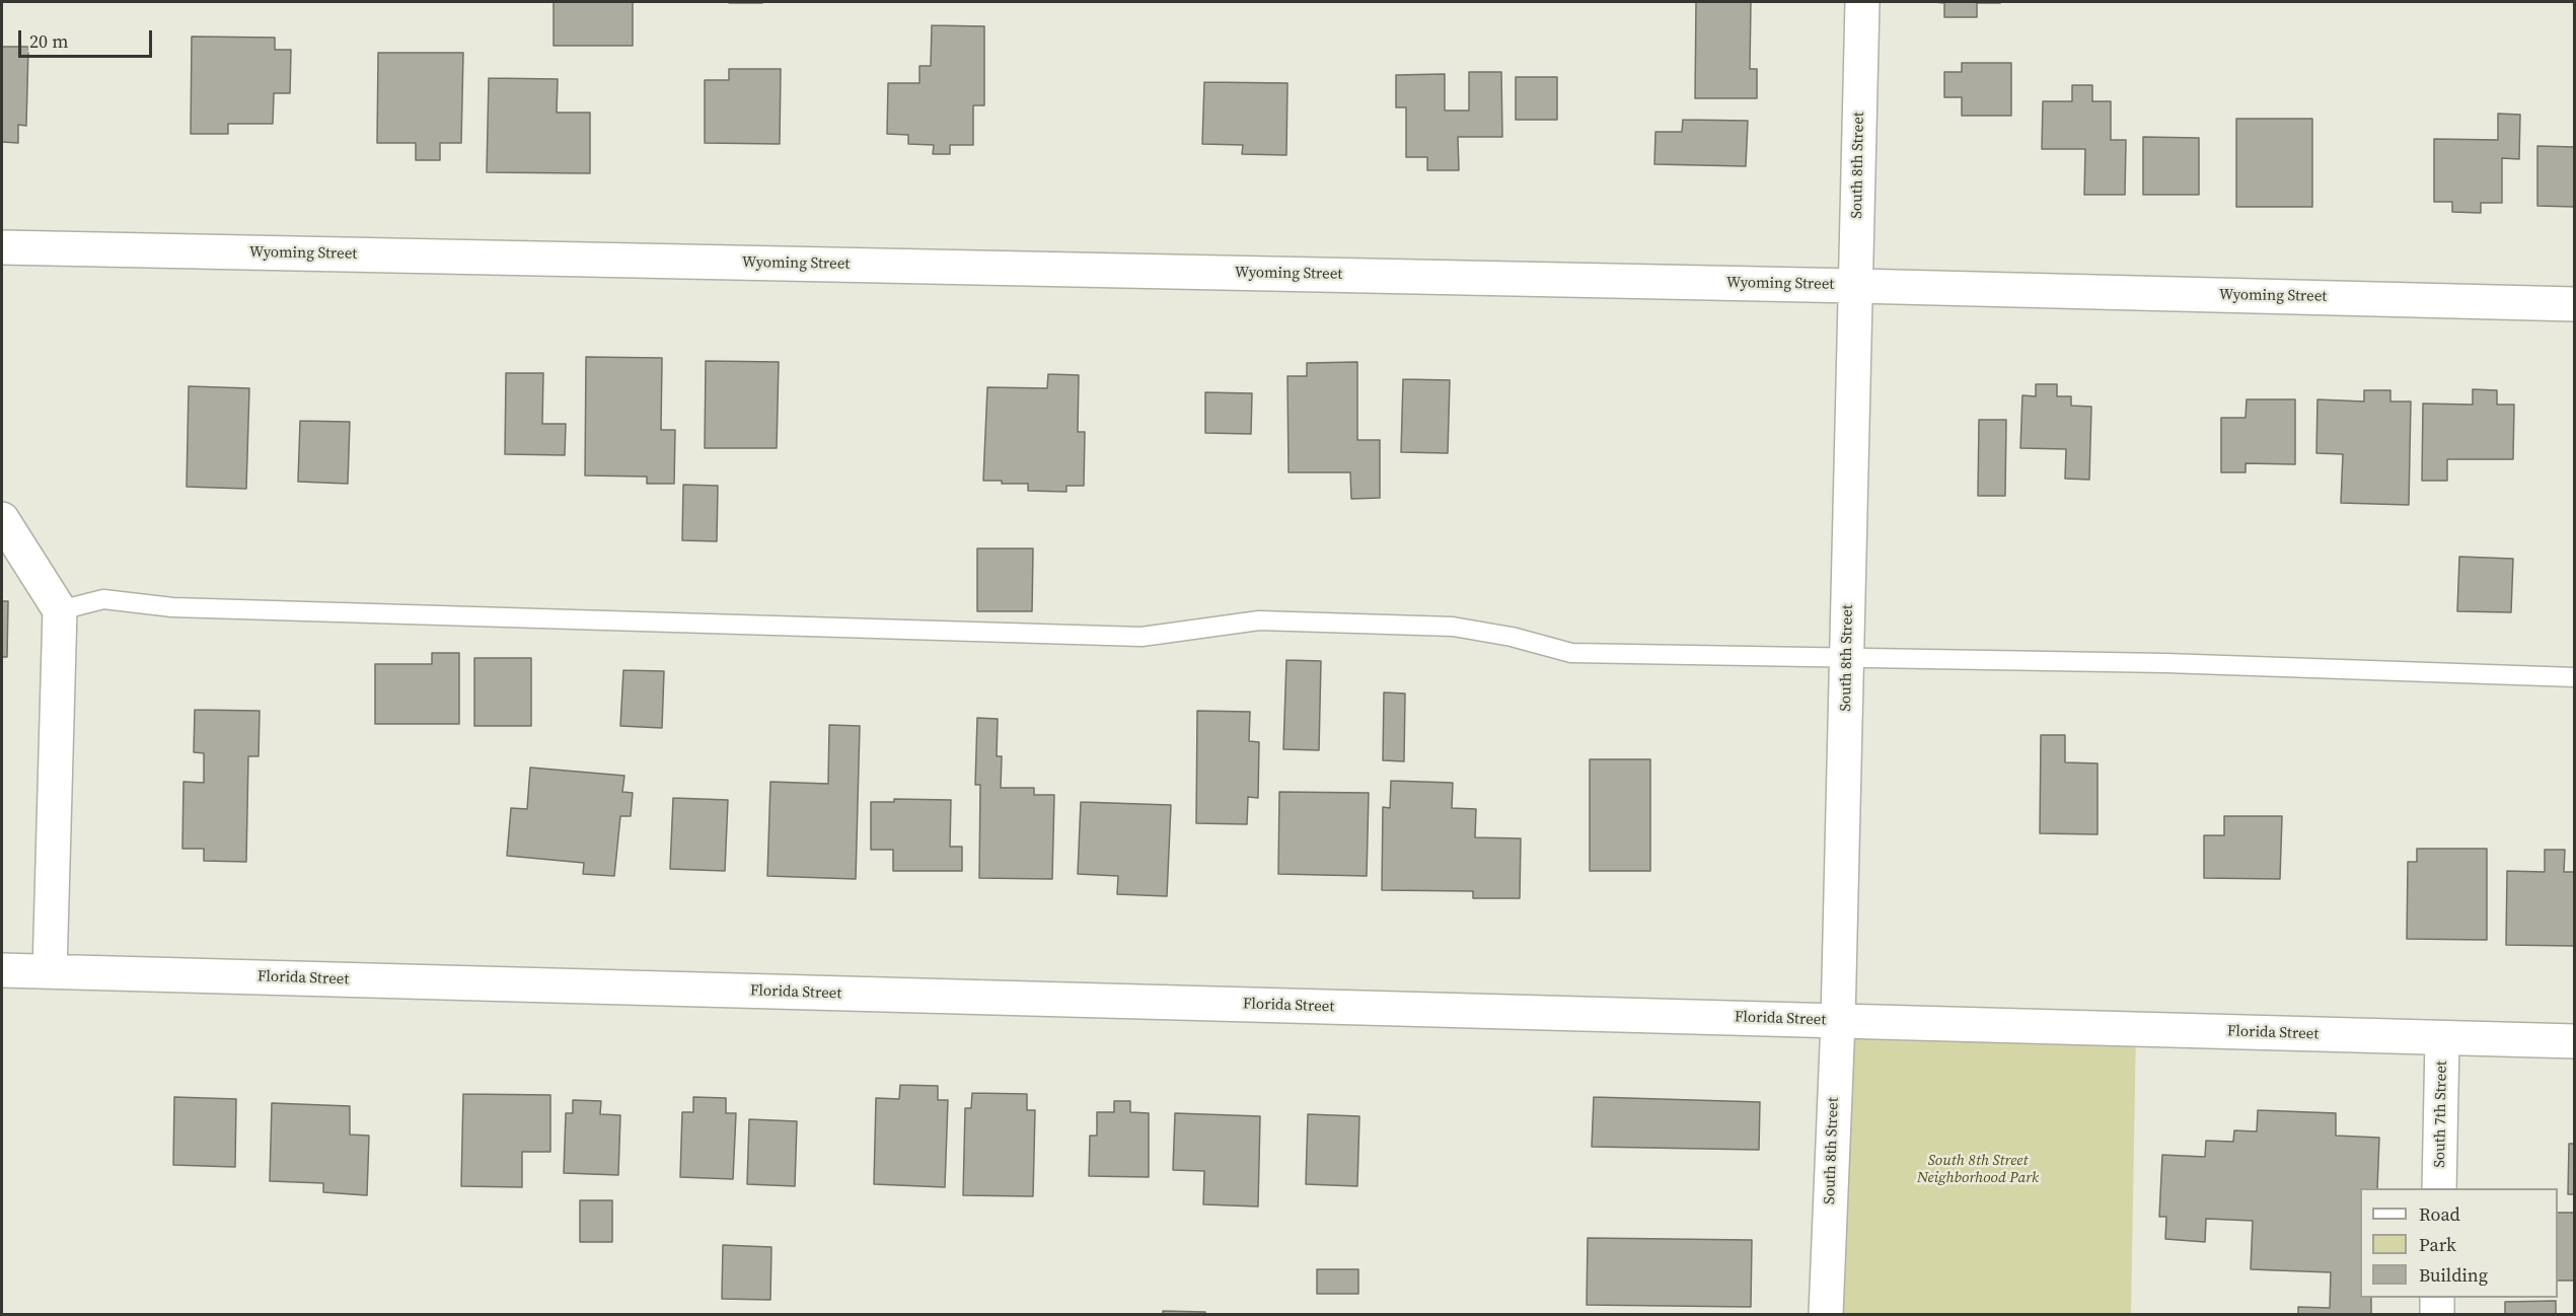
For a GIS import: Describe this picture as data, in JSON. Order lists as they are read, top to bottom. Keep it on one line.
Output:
{"streets":{"street":["South 8th Street","Wyoming Street","Florida Street","South 7th Street"]},"crossings":[["South 8th Street","Wyoming Street"],["South 8th Street","Florida Street"],["Florida Street","South 7th Street"]],"parks":["South 8th Street Neighborhood Park"],"legend":["Road","Park","Building"],"scale_bar":"20 m"}
